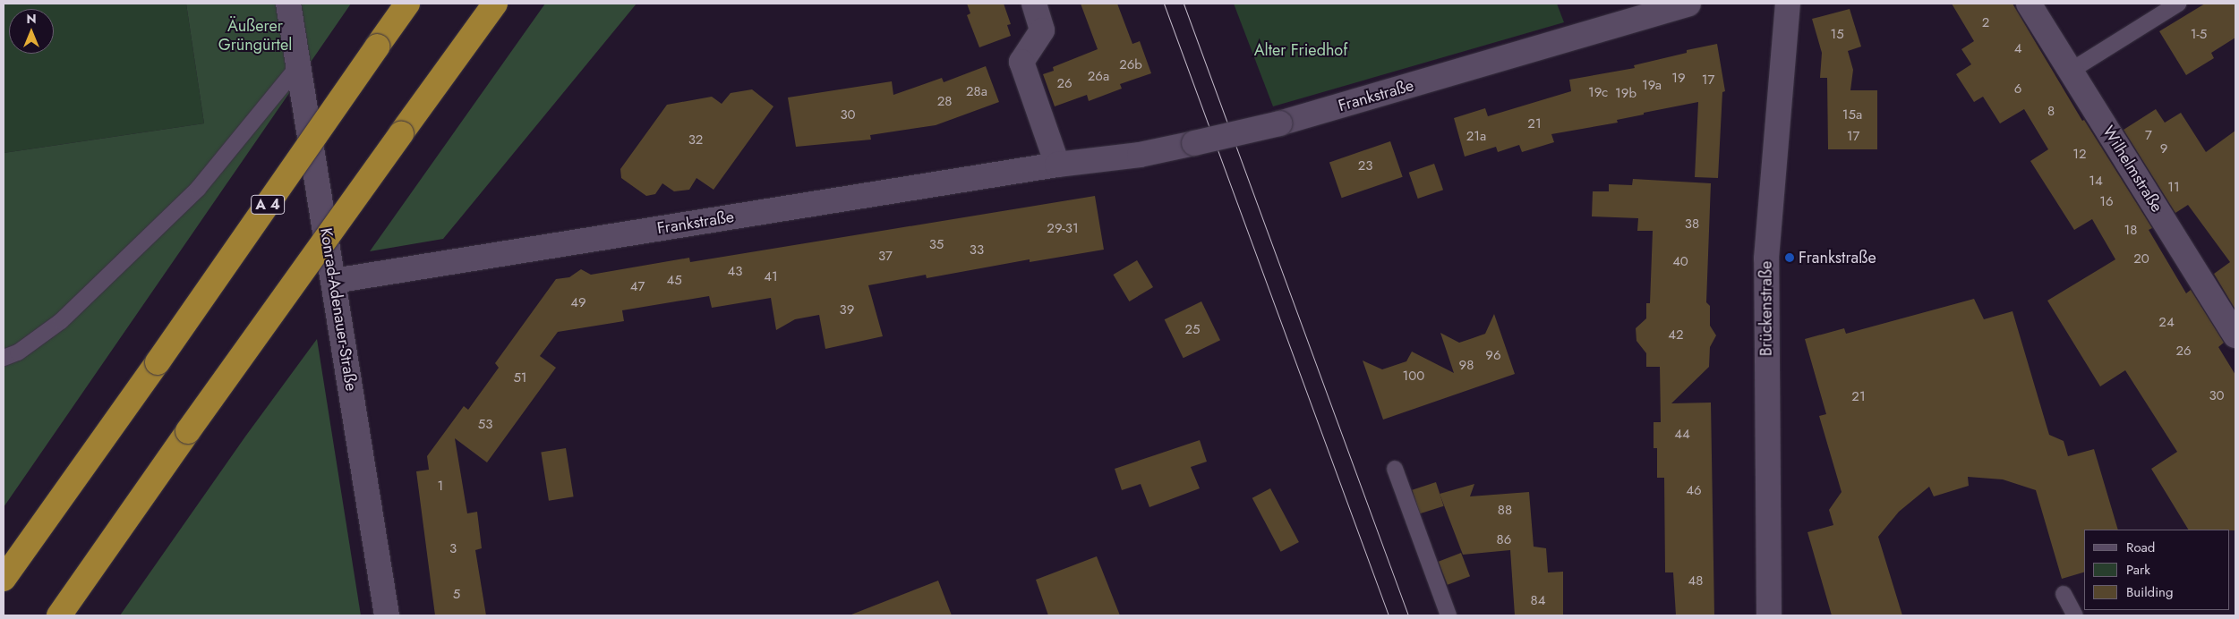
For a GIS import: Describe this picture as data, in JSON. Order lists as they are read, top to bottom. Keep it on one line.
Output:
{"streets":{"highway":["A 4"],"street":["Frankstraße","Wilhelmstraße","Brückenstraße","Konrad-Adenauer-Straße"]},"crossings":[["Frankstraße","Konrad-Adenauer-Straße"]],"parks":["Äußerer Grüngürtel","Alter Friedhof"],"places":["Frankstraße"],"house_numbers":["2","15","1-5","4","26b","26a","19","17","26","19a","6","28a","19c","19b","28","8","30","15a","21","7","21a","17","32","9","12","23","14","11","16","38","29-31","18","35","33","37","20","40","43","41","45","47","49","39","24","25","42","26","96","98","100","51","30","21","53","44","1","46","88","86","3","48","5","84"],"legend":["Road","Park","Building"],"north":"top"}
